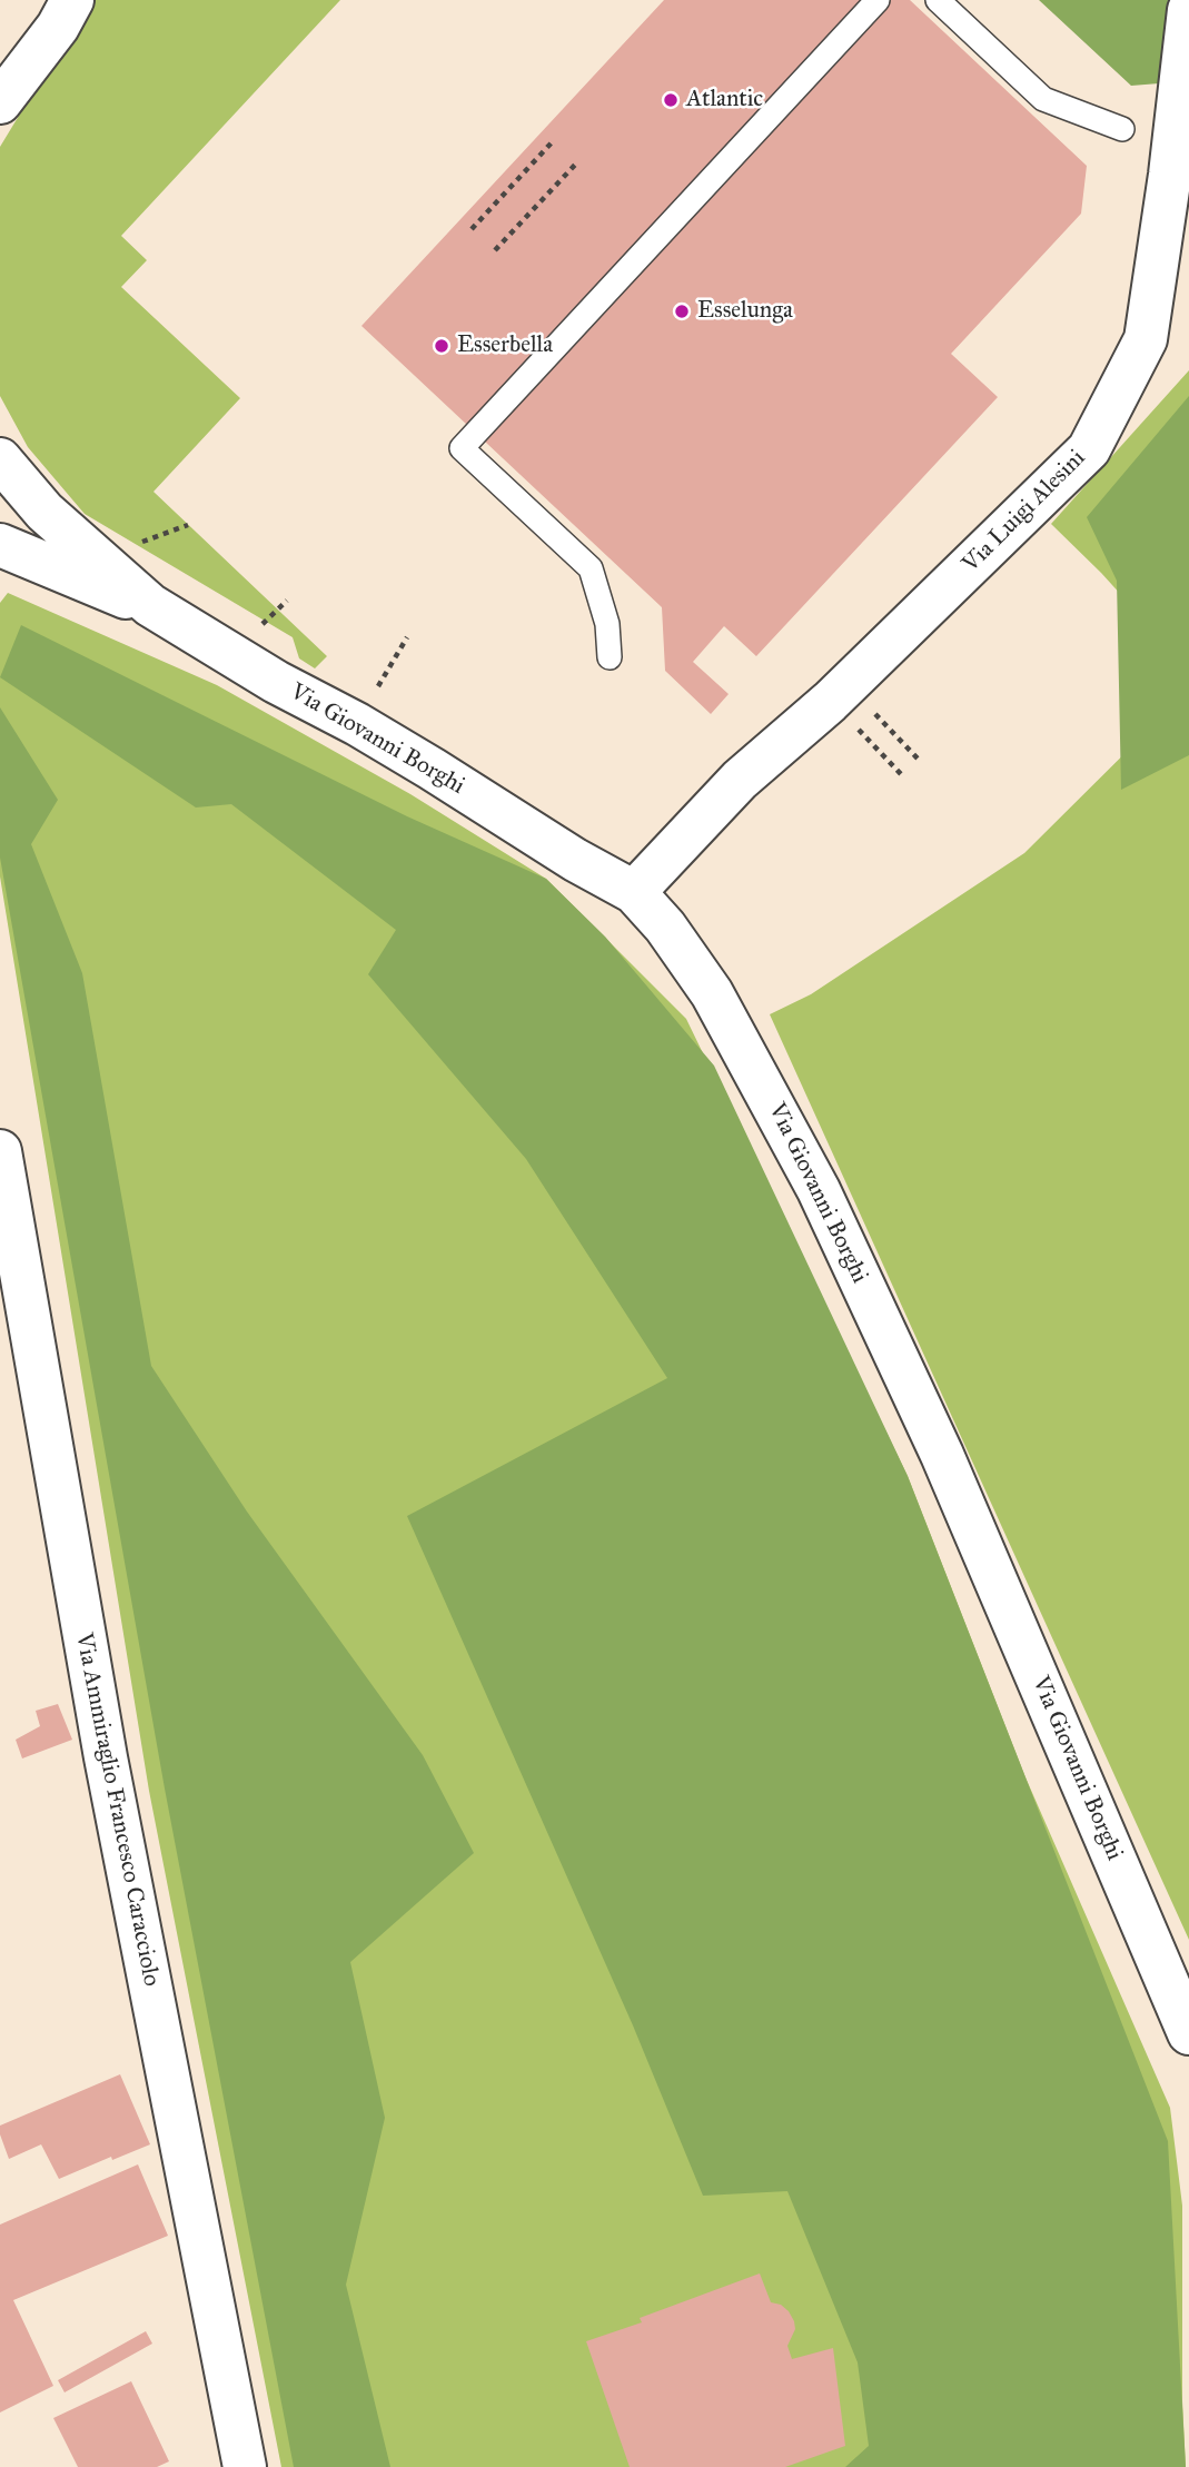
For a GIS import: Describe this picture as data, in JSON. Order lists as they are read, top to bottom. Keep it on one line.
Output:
{"streets":{"main road":["Via Luigi Alesini","Via Giovanni Borghi","Via Ammiraglio Francesco Caracciolo"]},"crossings":[["Via Luigi Alesini","Via Giovanni Borghi"]],"places":["Atlantic","Esselunga","Esserbella"]}
